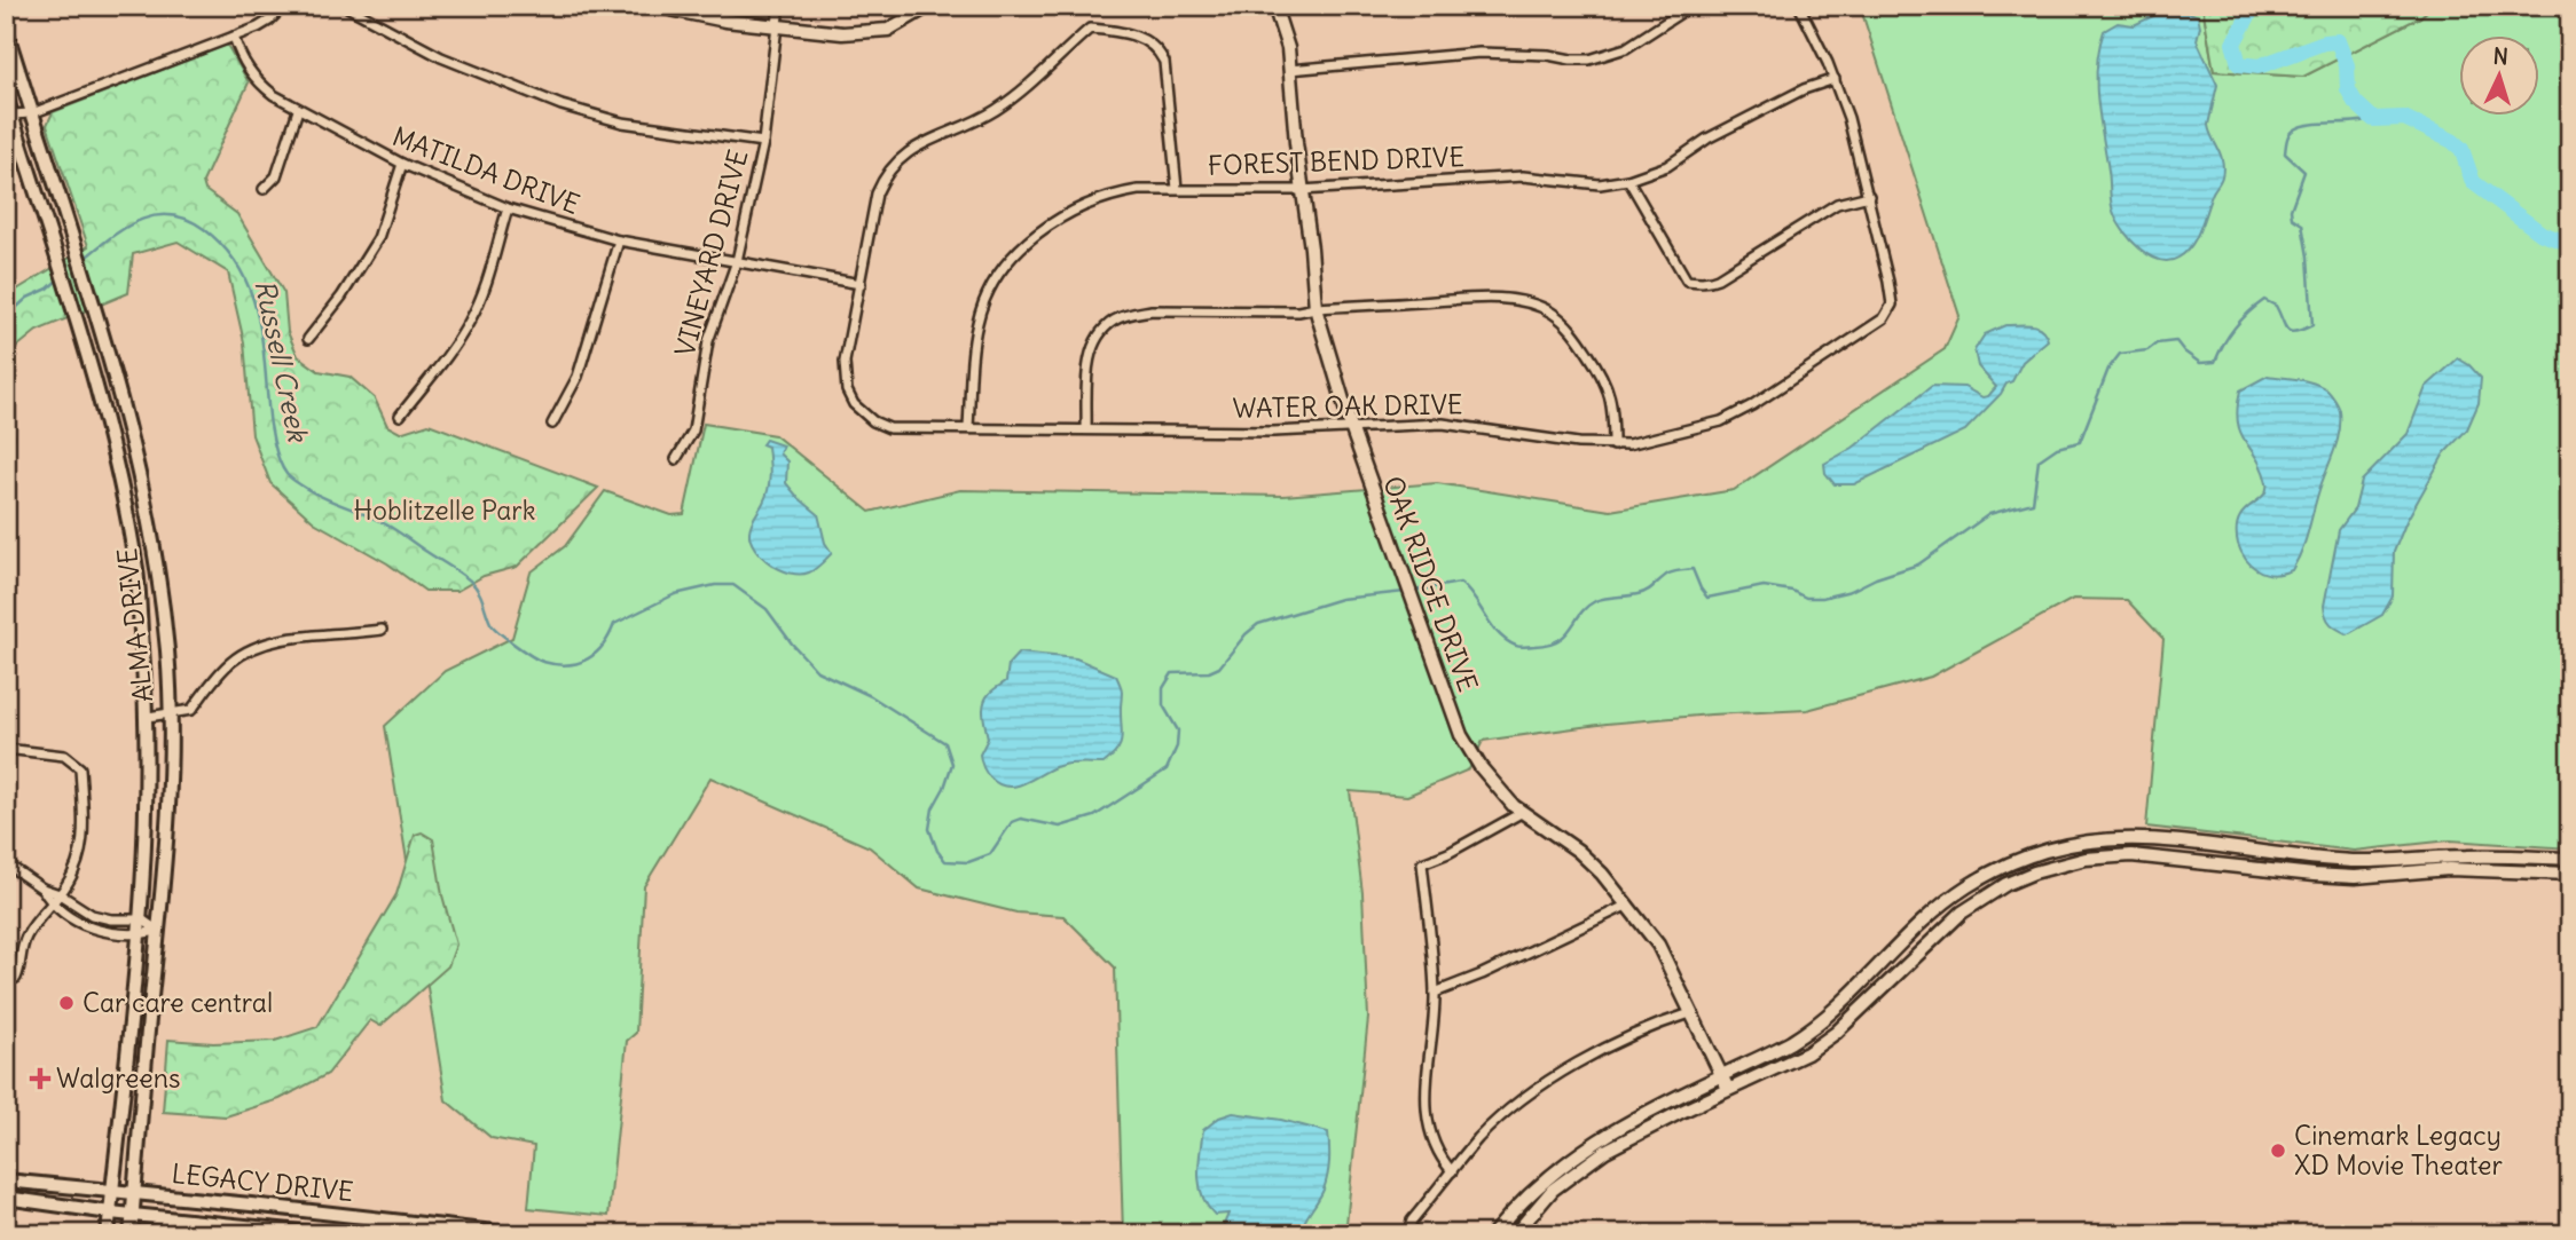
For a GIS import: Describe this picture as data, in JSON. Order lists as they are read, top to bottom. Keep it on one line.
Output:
{"streets":{"main road":["ALMA DRIVE","LEGACY DRIVE"],"street":["FOREST BEND DRIVE","MATILDA DRIVE","VINEYARD DRIVE","WATER OAK DRIVE","OAK RIDGE DRIVE"]},"crossings":[["FOREST BEND DRIVE","WATER OAK DRIVE"],["FOREST BEND DRIVE","OAK RIDGE DRIVE"],["MATILDA DRIVE","VINEYARD DRIVE"],["MATILDA DRIVE","WATER OAK DRIVE"],["WATER OAK DRIVE","OAK RIDGE DRIVE"],["ALMA DRIVE","LEGACY DRIVE"]],"water":["Russell Creek"],"parks":["Hoblitzelle Park"],"places":{"other":["Car care central","Cinemark Legacy XD Movie Theater"],"health":["Walgreens"]},"north":"top"}
